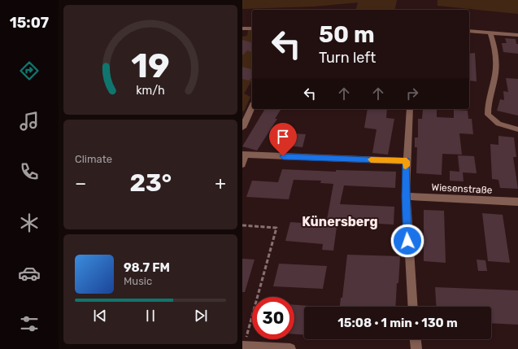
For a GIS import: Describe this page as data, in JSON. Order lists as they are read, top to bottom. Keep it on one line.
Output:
{"streets":{"street":["Wiesenstraße"]},"districts":["Künersberg"],"page":{"tabs":"15:07","turn":["50 m","Turn left"],"tile":"Climate","heat":["−","23°","+"],"song":["98.7 FM","Music"],"limit":"30","trip":"15:08 · 1 min · 130 m","gauge":["19","km/h"]}}
